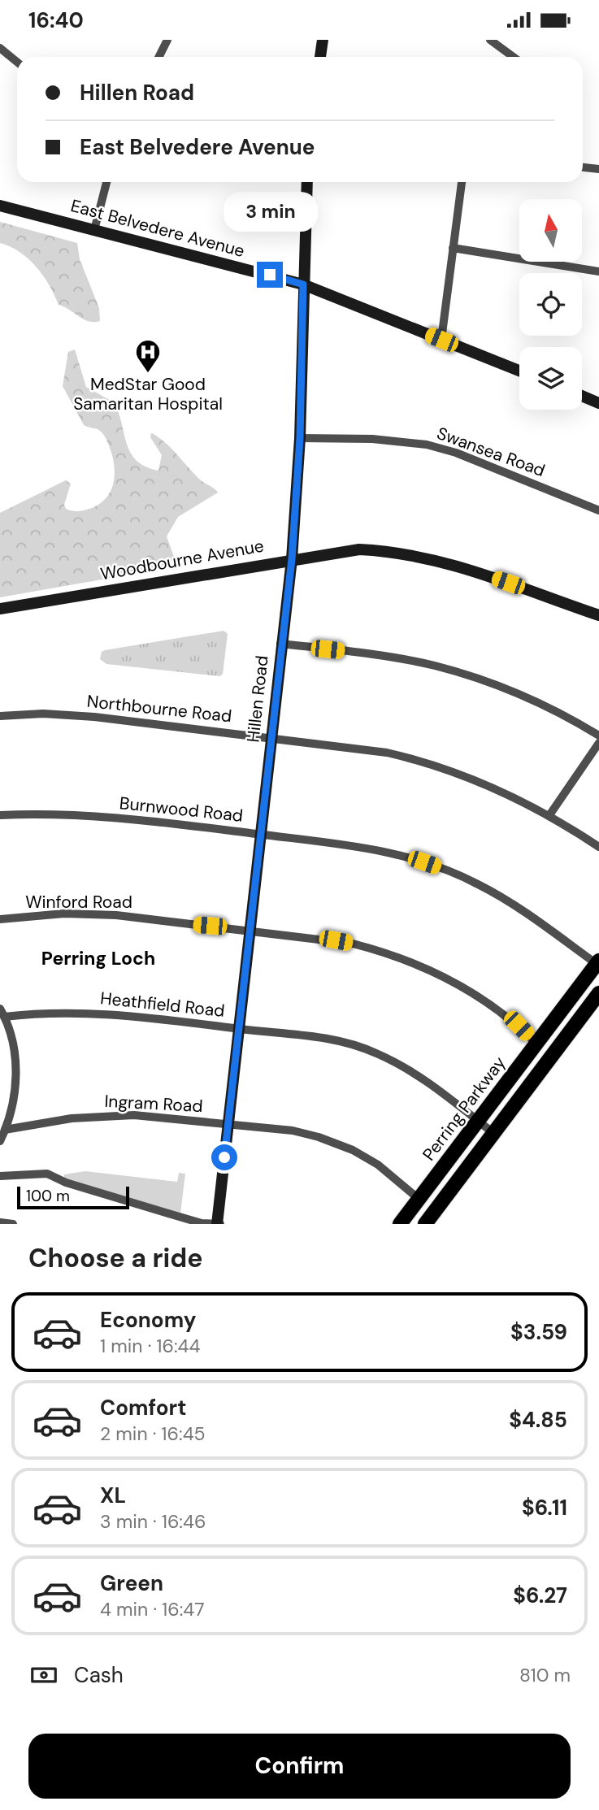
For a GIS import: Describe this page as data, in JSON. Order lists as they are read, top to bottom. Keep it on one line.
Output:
{"streets":{"main road":["Perring Parkway"],"street":["East Belvedere Avenue","Swansea Road","Woodbourne Avenue","Hillen Road","Northbourne Road","Burnwood Road","Winford Road","Heathfield Road","Ingram Road"]},"crossings":[["East Belvedere Avenue","Hillen Road"],["Swansea Road","Hillen Road"],["Woodbourne Avenue","Hillen Road"],["Hillen Road","Northbourne Road"],["Hillen Road","Burnwood Road"],["Hillen Road","Winford Road"],["Hillen Road","Heathfield Road"],["Hillen Road","Ingram Road"],["Burnwood Road","Perring Parkway"],["Winford Road","Perring Parkway"],["Heathfield Road","Perring Parkway"],["Ingram Road","Perring Parkway"]],"districts":["Perring Loch"],"places":{"hospital":["MedStar Good Samaritan Hospital"]},"scale_bar":"100 m","north":"top","page":{"status":"16:40","banner":["Hillen Road","East Belvedere Avenue"],"bubble":"3 min","scale":"100 m","heading":"Choose a ride","list":[{"name":"Economy","note":"1 min · 16:44","value":"$3.59"},{"name":"Comfort","note":"2 min · 16:45","value":"$4.85"},{"name":"XL","note":"3 min · 16:46","value":"$6.11"},{"name":"Green","note":"4 min · 16:47","value":"$6.27"}],"pay":["Cash","810 m"],"buttons":"Confirm"}}
